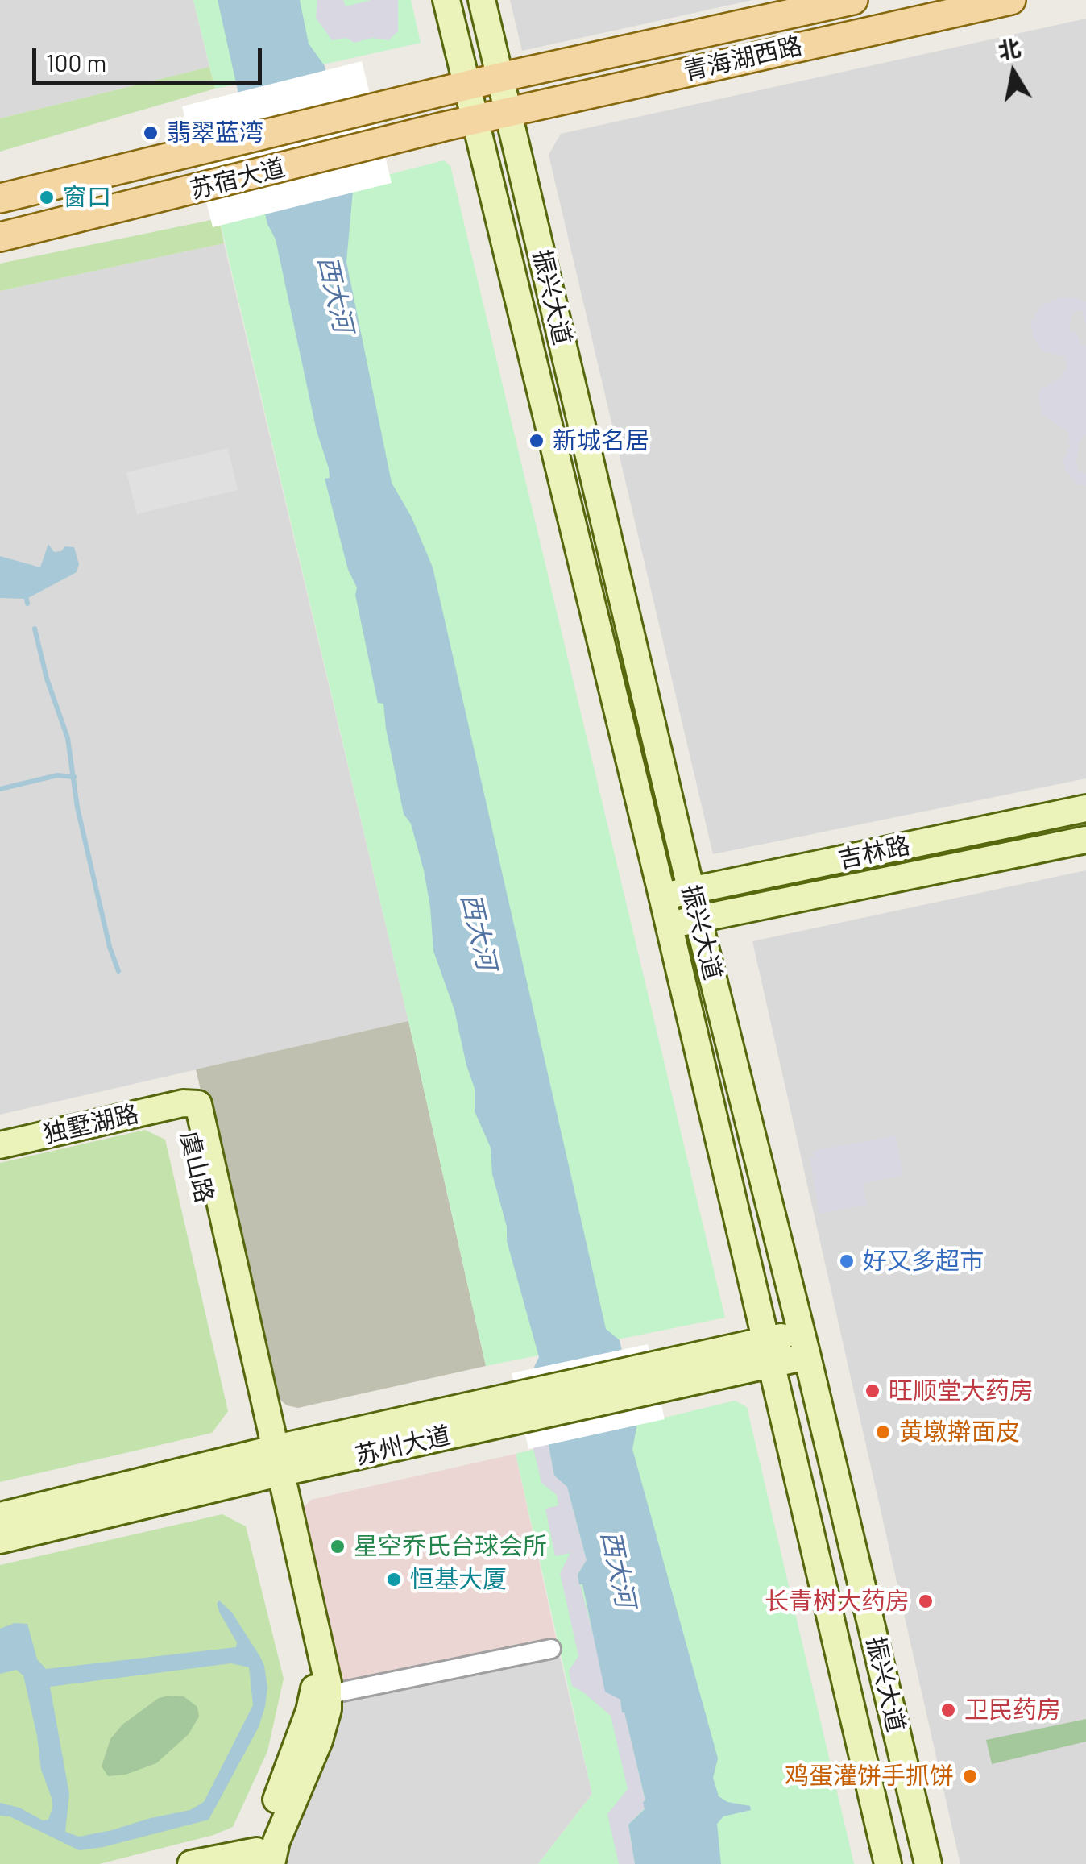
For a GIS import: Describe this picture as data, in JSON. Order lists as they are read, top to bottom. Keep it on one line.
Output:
{"streets":{"main road":["青海湖西路","苏宿大道","振兴大道","吉林路","独墅湖路","虞山路","苏州大道"]},"crossings":[["青海湖西路","苏宿大道"],["青海湖西路","振兴大道"],["苏宿大道","振兴大道"],["振兴大道","吉林路"],["振兴大道","苏州大道"],["独墅湖路","虞山路"],["虞山路","苏州大道"]],"water":["西大河"],"places":["翡翠蓝湾","窗口","新城名居","好又多超市","旺顺堂大药房","黄墩擀面皮","星空乔氏台球会所","恒基大厦","长青树大药房","卫民药房","鸡蛋灌饼手抓饼"],"scale_bar":"100 m","north":"top"}
